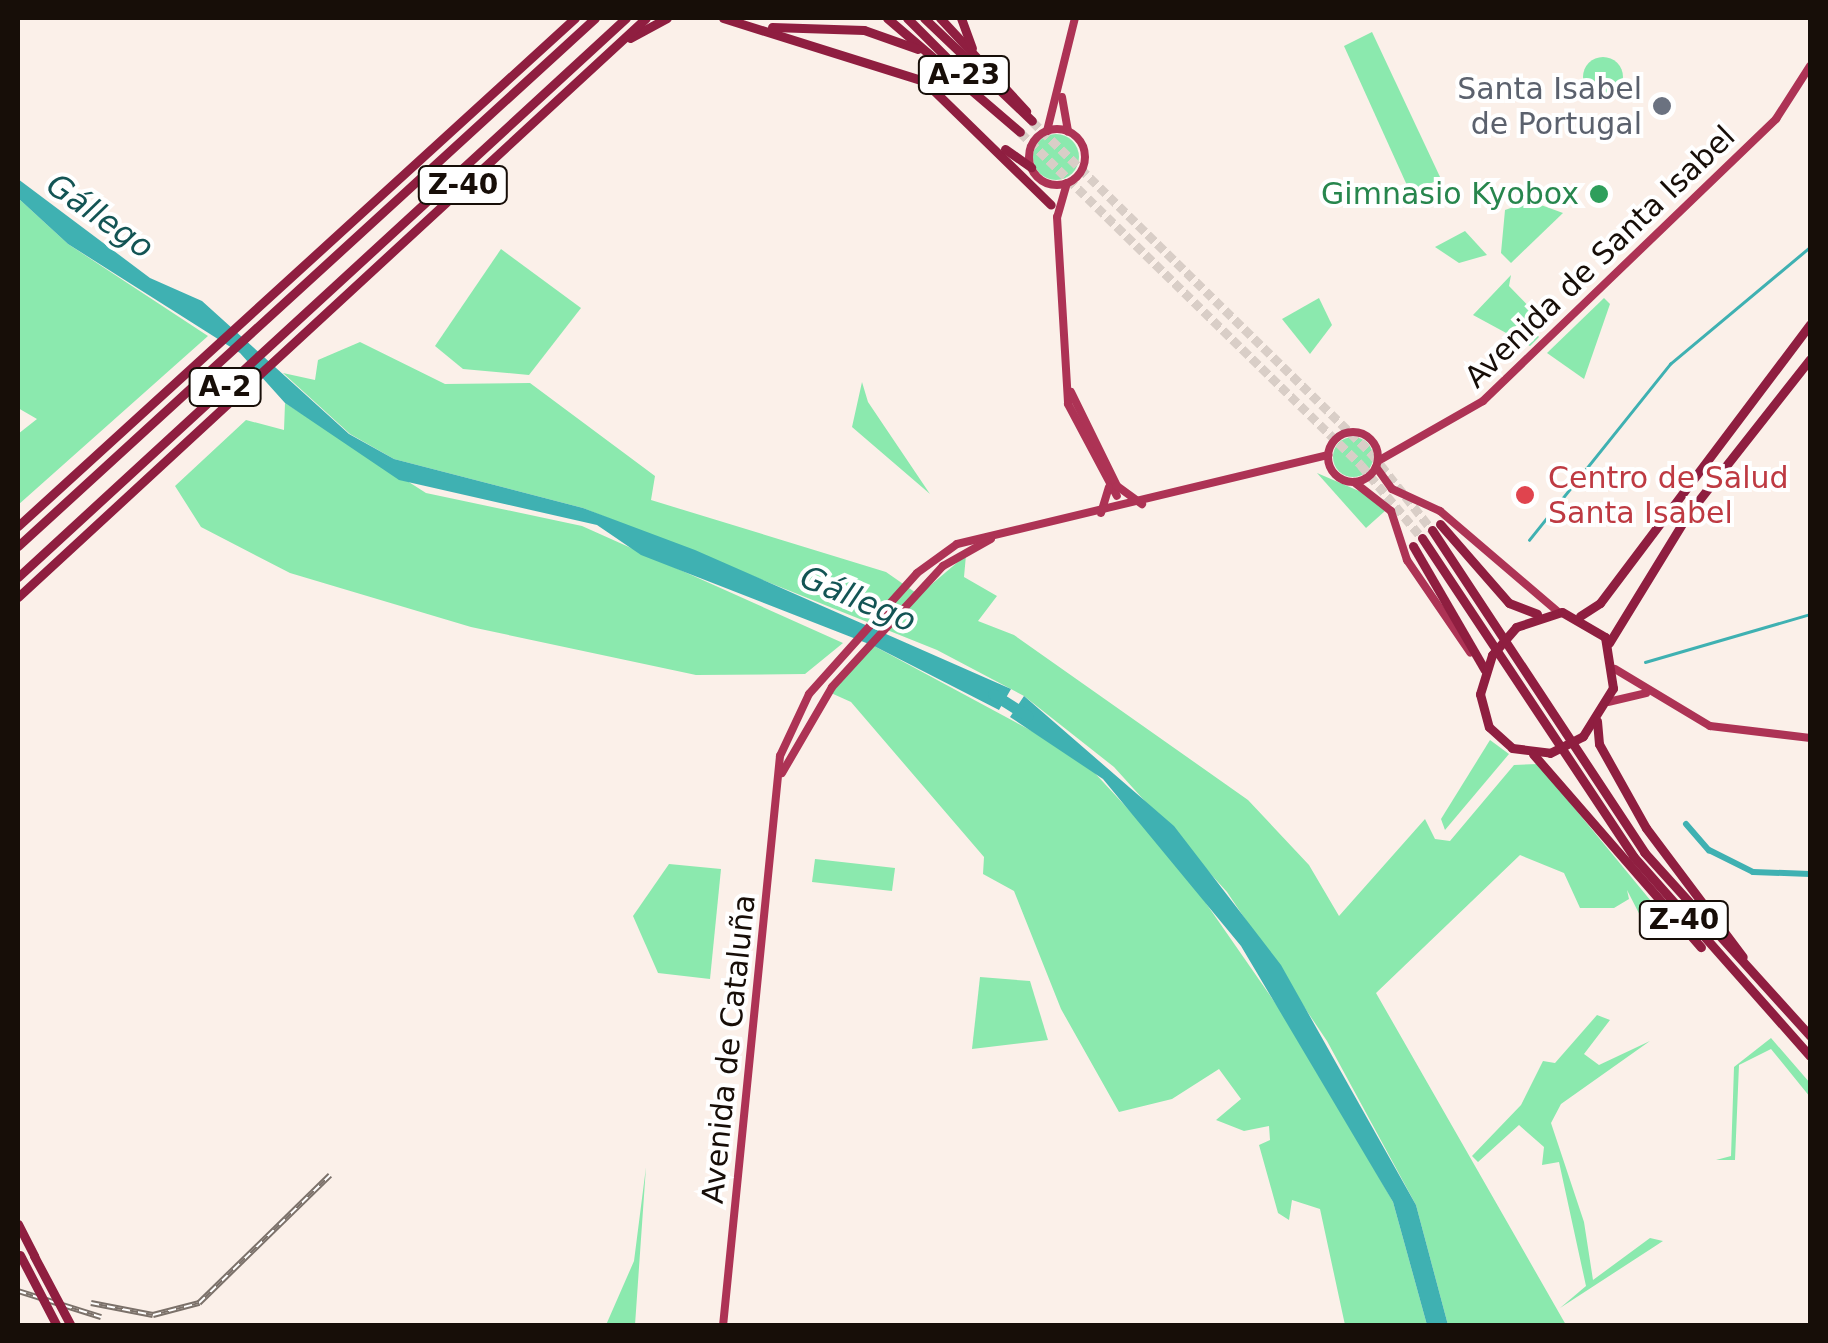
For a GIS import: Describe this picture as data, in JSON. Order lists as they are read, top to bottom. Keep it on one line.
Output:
{"streets":{"highway":["A-23","Z-40","A-2"],"main road":["Avenida de Santa Isabel","Avenida de Cataluña"]},"water":["Gállego"],"places":["Santa Isabel de Portugal","Gimnasio Kyobox","Centro de Salud Santa Isabel"]}
